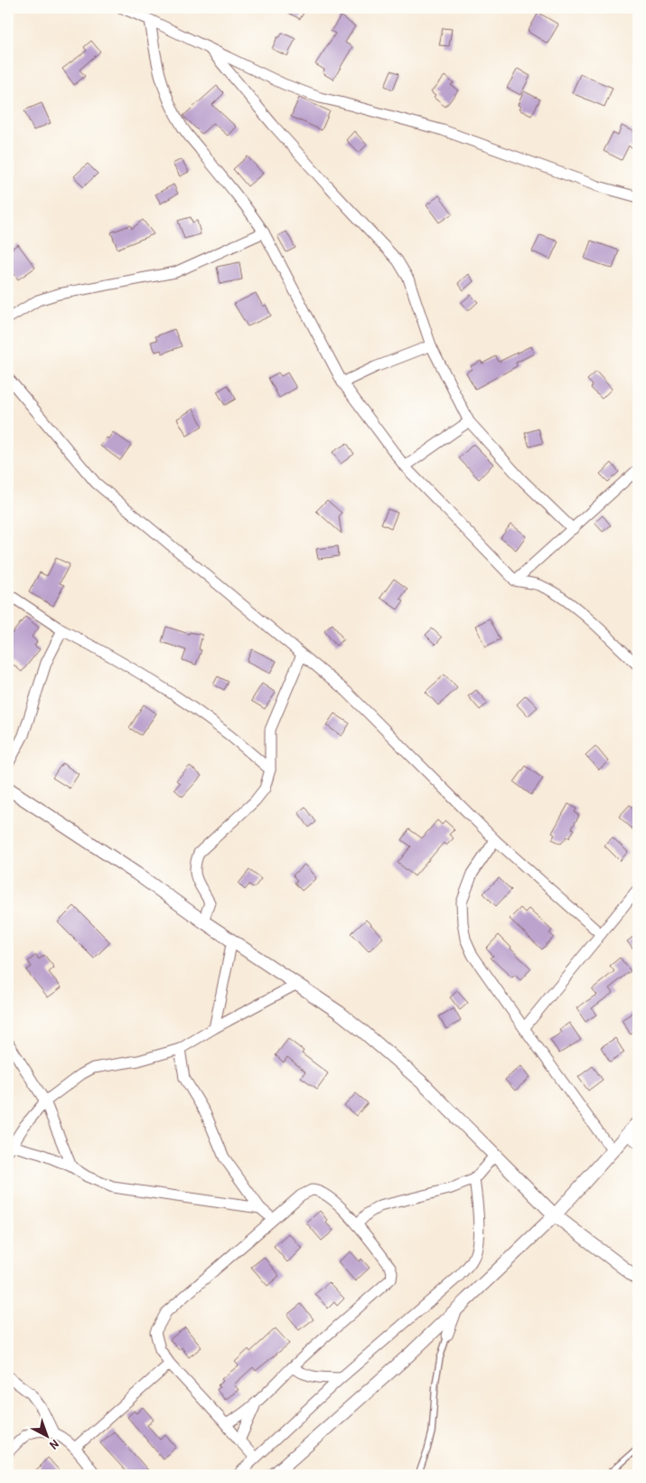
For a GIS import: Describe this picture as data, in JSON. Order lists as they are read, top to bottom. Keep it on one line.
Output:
{"north":"bottom right"}
